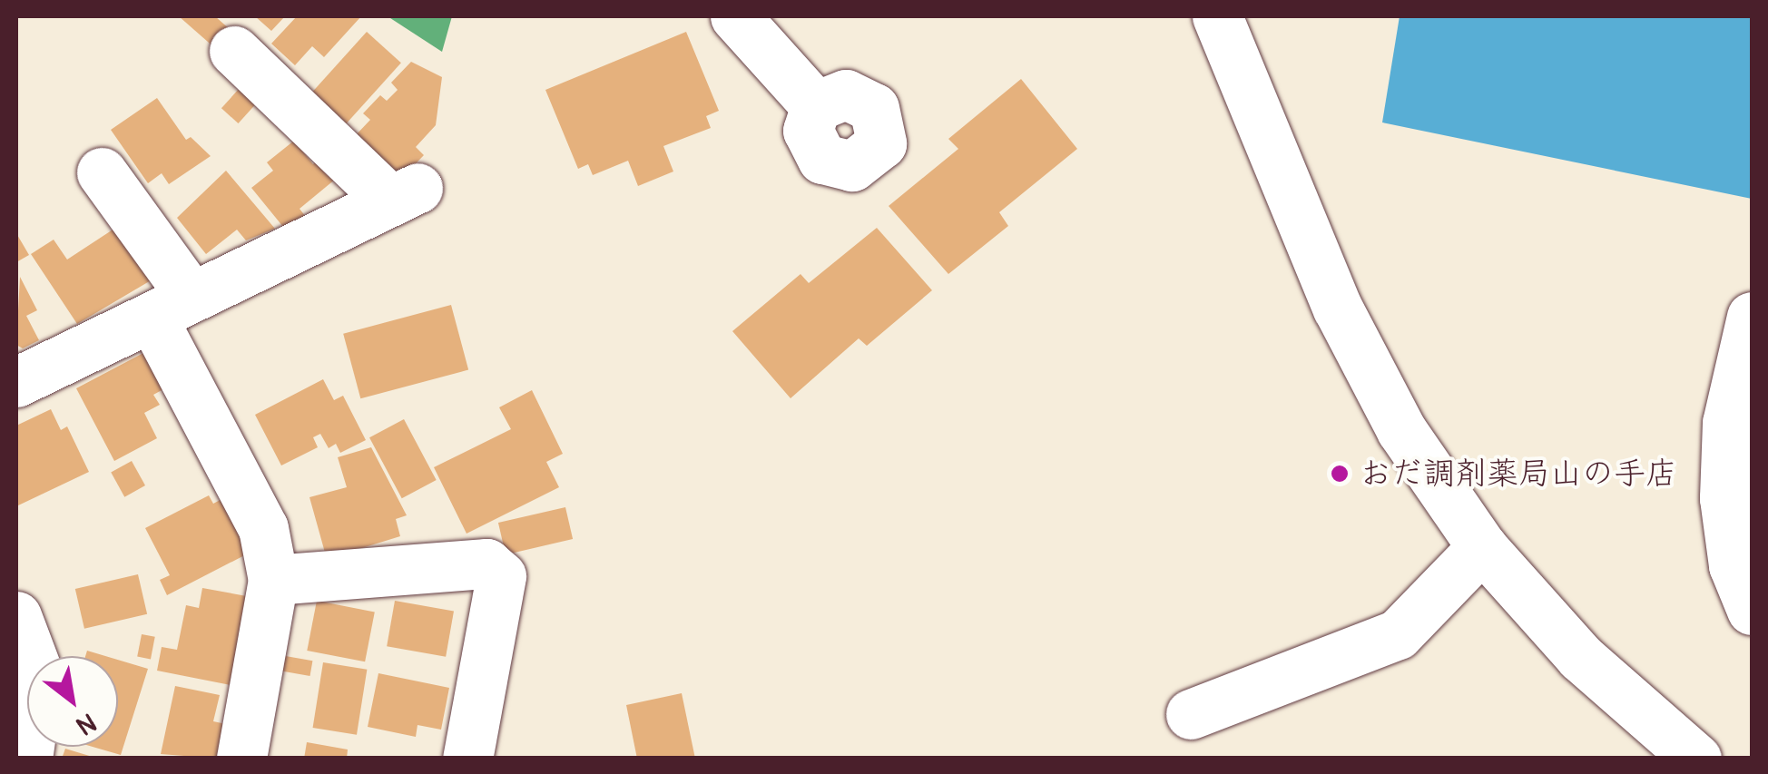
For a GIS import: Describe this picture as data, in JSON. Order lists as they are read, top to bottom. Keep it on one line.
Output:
{"places":["おだ調剤薬局山の手店"],"north":"bottom right"}
